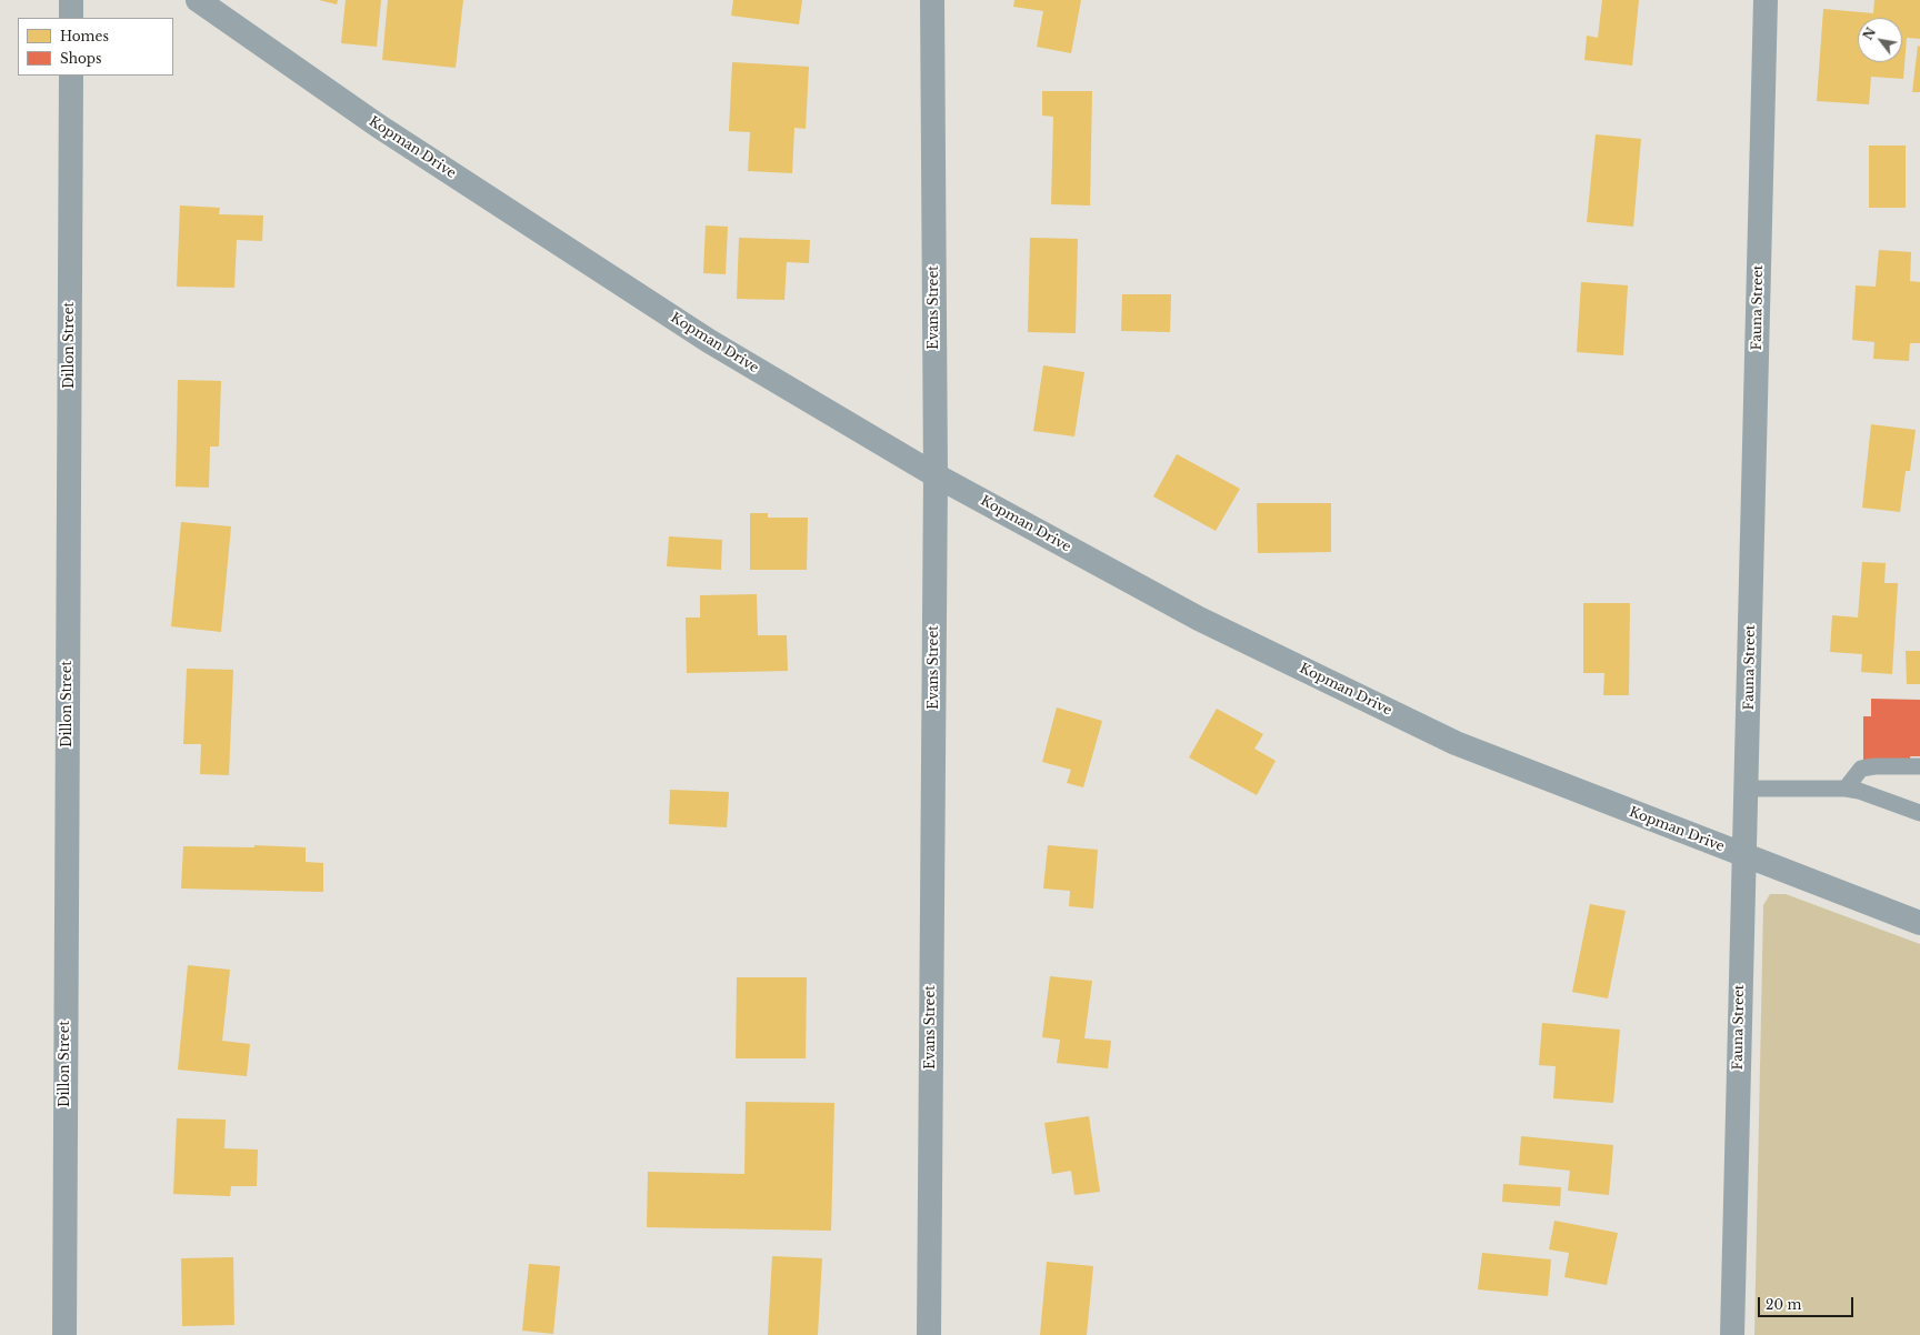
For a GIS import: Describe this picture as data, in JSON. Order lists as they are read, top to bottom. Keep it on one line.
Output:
{"streets":{"street":["Kopman Drive","Evans Street","Fauna Street","Dillon Street"]},"crossings":[["Kopman Drive","Evans Street"],["Kopman Drive","Fauna Street"]],"legend":["Homes","Shops"],"scale_bar":"20 m","north":"top left"}
